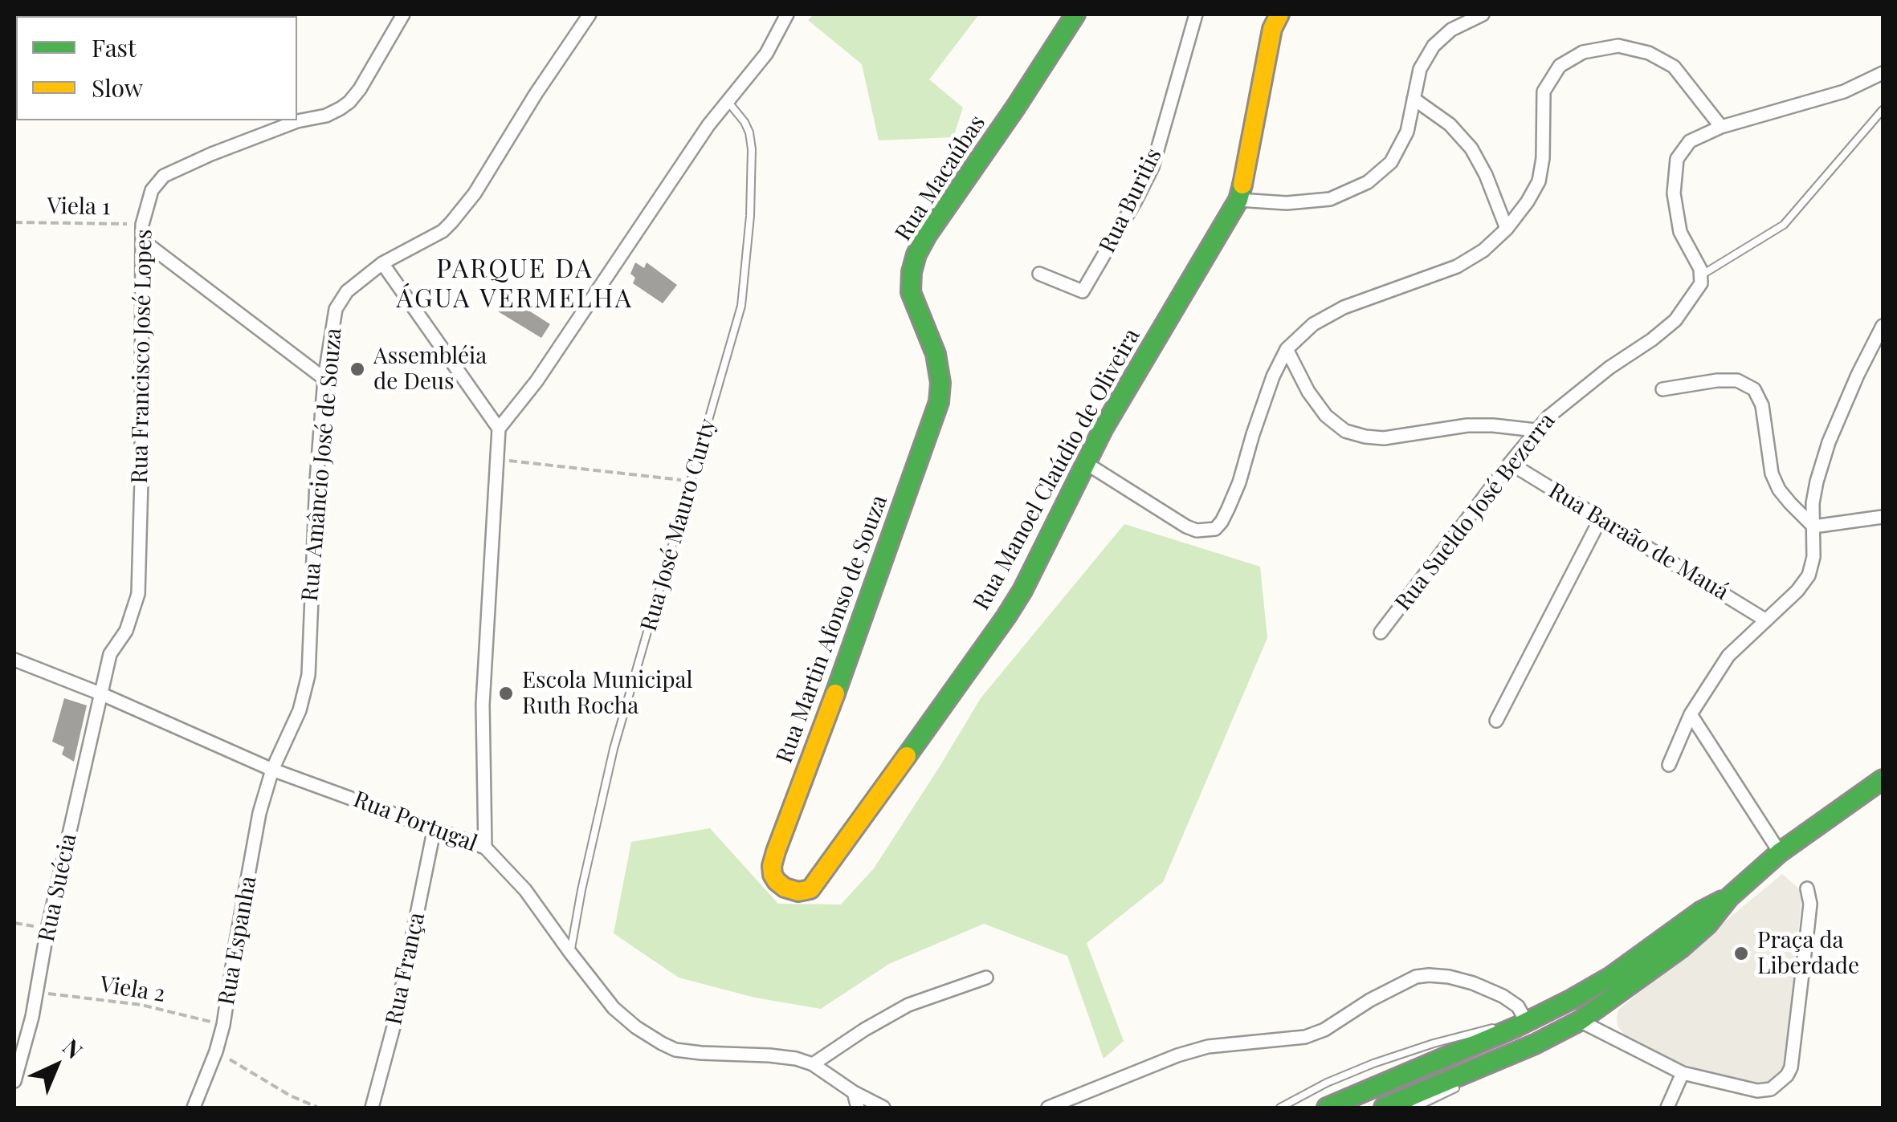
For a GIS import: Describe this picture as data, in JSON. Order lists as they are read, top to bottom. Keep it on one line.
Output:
{"streets":{"street":["Rua Macaúbas","Rua Buritis","Rua Francisco José Lopes","Rua Amâncio José de Souza","Rua Manoel Claúdio de Oliveira","Rua Sueldo José Bezerra","Rua Baraão de Mauá","Rua Martin Afonso de Souza","Rua Portugal","Rua Suécia","Rua Espanha","Rua França"],"lane":["Rua José Mauro Curty"],"path":["Viela 1","Viela 2"]},"crossings":[["Rua Macaúbas","Rua Martin Afonso de Souza"],["Viela 1","Rua Francisco José Lopes"],["Rua Francisco José Lopes","Rua Portugal"],["Rua Francisco José Lopes","Rua Suécia"],["Rua Amâncio José de Souza","Rua Portugal"],["Rua Amâncio José de Souza","Rua Espanha"],["Rua Manoel Claúdio de Oliveira","Rua Martin Afonso de Souza"],["Rua Sueldo José Bezerra","Rua Baraão de Mauá"],["Rua José Mauro Curty","Rua Portugal"],["Rua Portugal","Rua Suécia"],["Rua Portugal","Rua Espanha"],["Rua Portugal","Rua França"],["Rua Suécia","Viela 2"],["Rua Espanha","Viela 2"]],"districts":["PARQUE DA ÁGUA VERMELHA"],"places":["Assembléia de Deus","Escola Municipal Ruth Rocha","Praça da Liberdade"],"legend":["Fast","Slow"],"north":"top right"}
